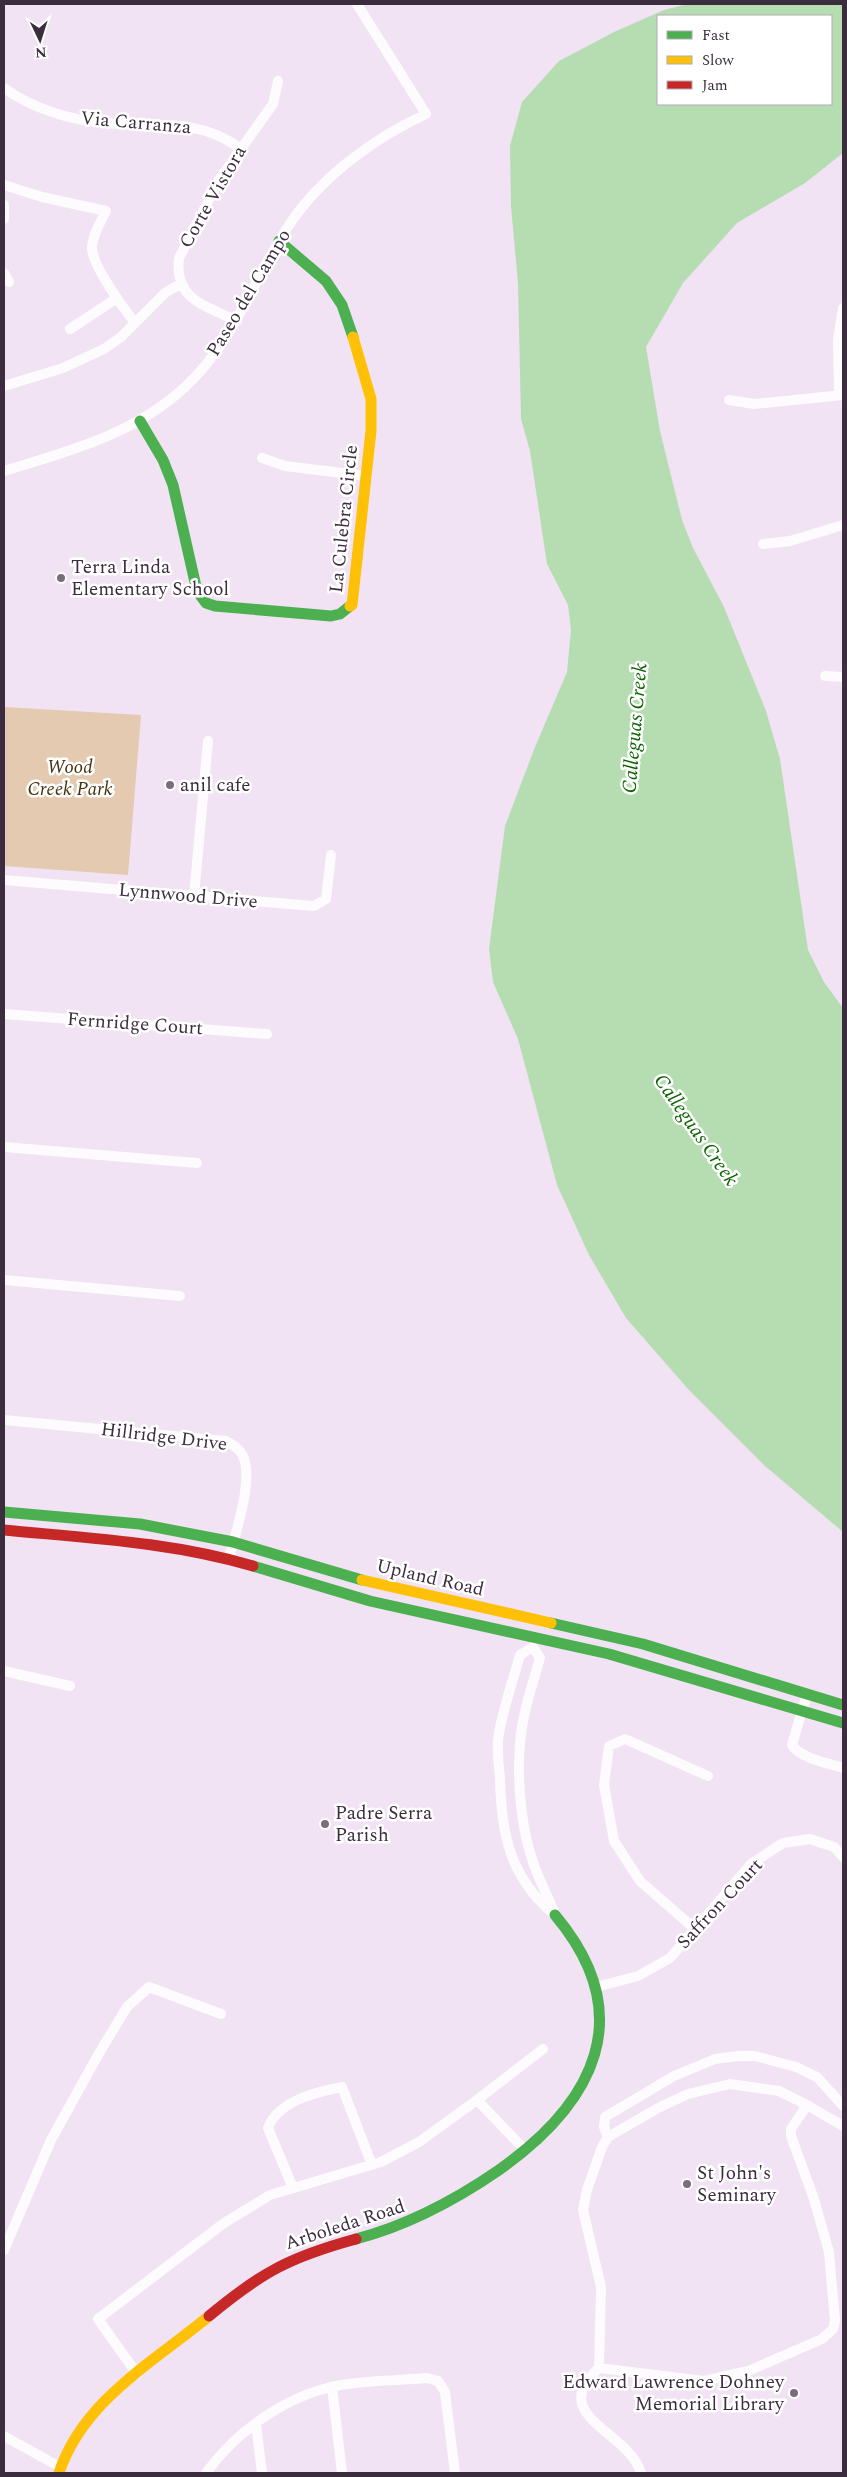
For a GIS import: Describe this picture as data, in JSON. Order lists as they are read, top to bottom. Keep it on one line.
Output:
{"streets":{"main road":["La Culebra Circle","Upland Road","Arboleda Road"],"street":["Via Carranza","Corte Vistora","Paseo del Campo","Lynnwood Drive","Fernridge Court","Hillridge Drive","Saffron Court"]},"crossings":[["Via Carranza","Corte Vistora"],["Paseo del Campo","La Culebra Circle"],["Hillridge Drive","Upland Road"],["Saffron Court","Arboleda Road"]],"water":["Calleguas Creek"],"parks":["Wood Creek Park"],"places":["Terra Linda Elementary School","anil cafe","Padre Serra Parish","St John's Seminary","Edward Lawrence Dohney Memorial Library"],"legend":["Fast","Slow","Jam"],"north":"bottom"}
